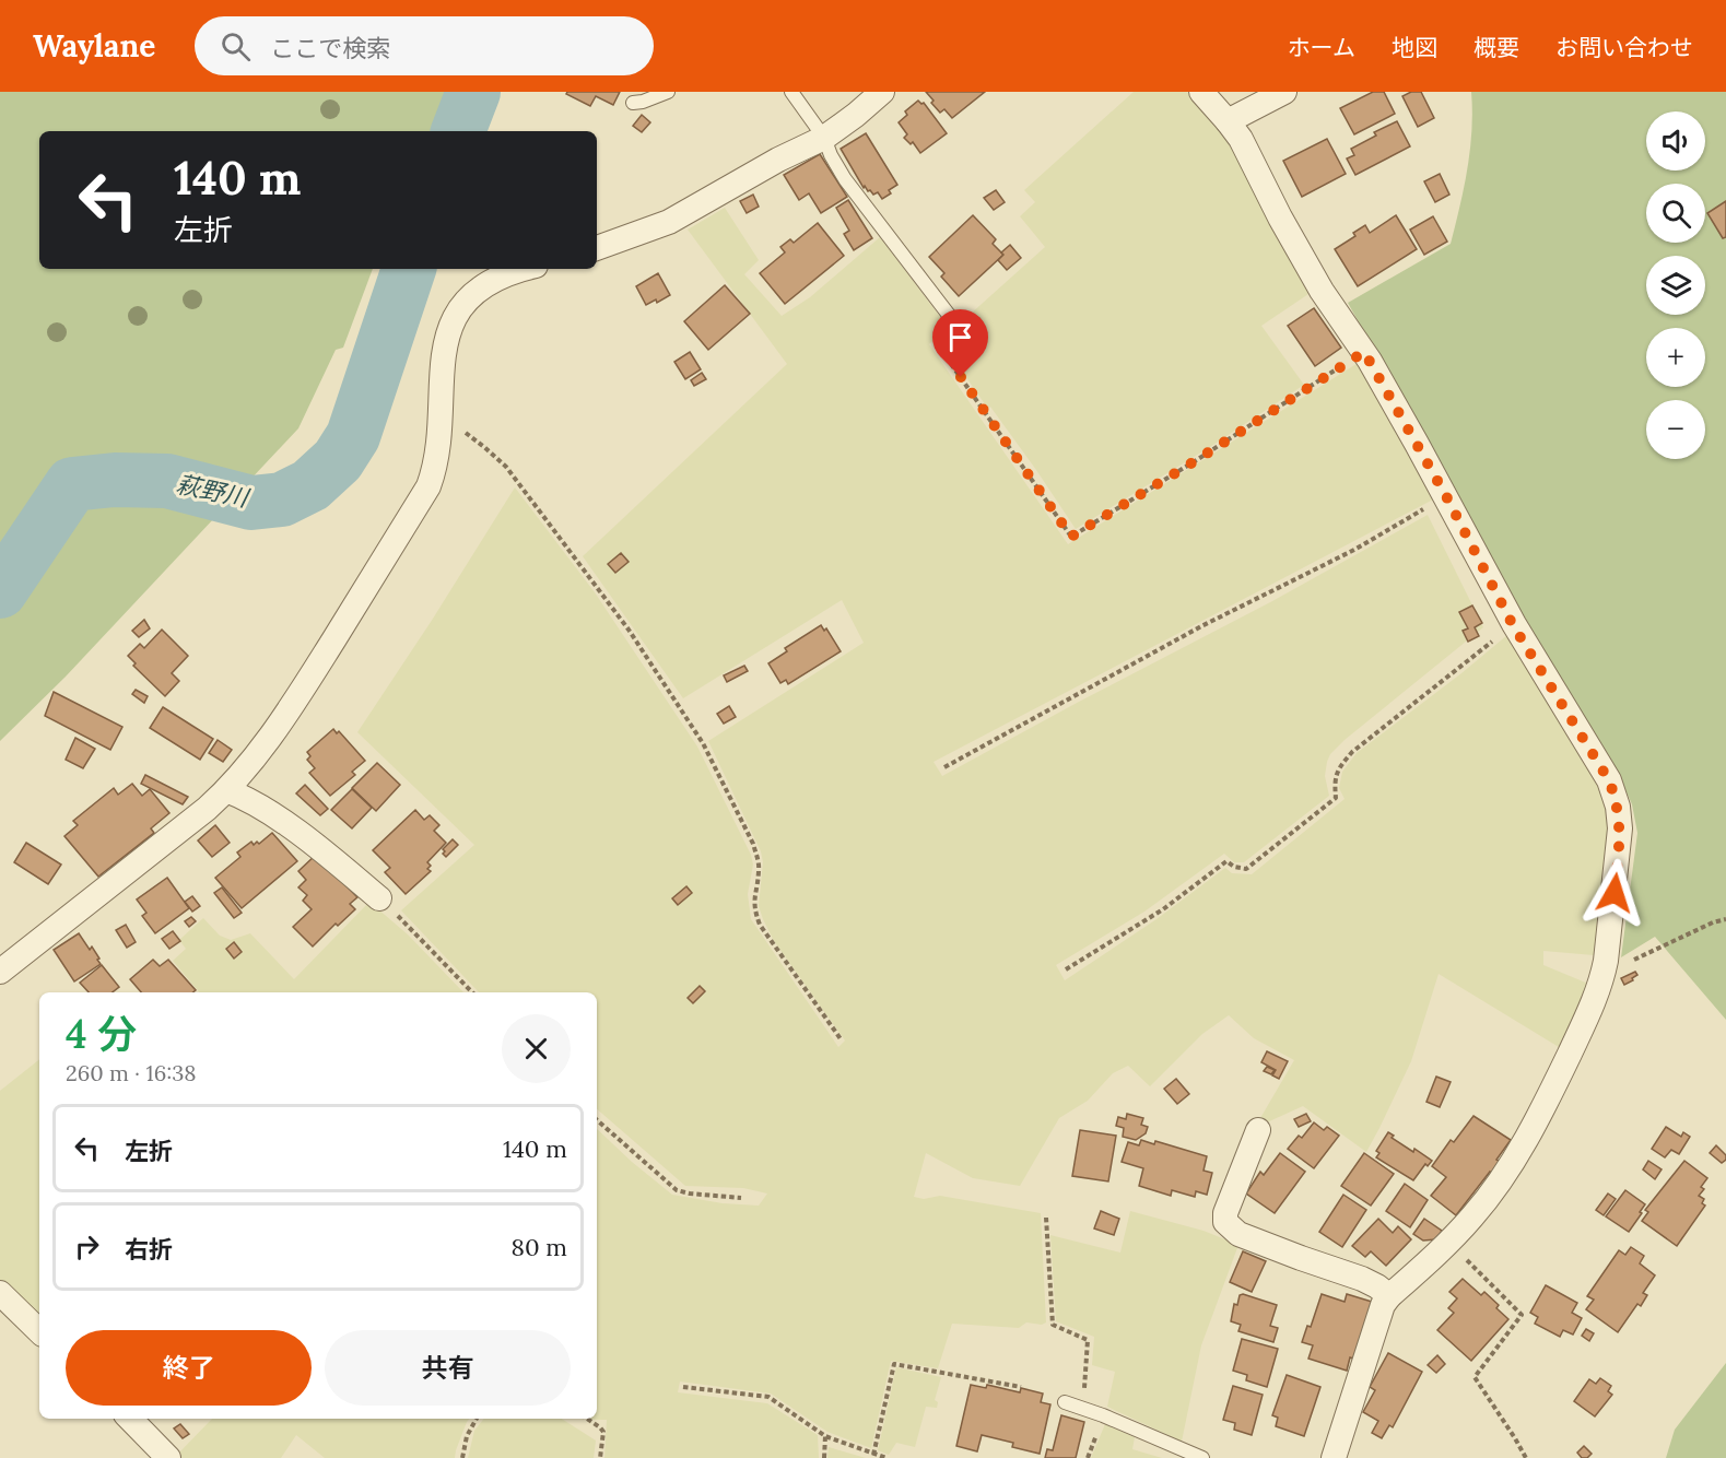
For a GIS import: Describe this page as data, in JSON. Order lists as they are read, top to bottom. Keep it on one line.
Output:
{"water":["萩野川"],"page":{"header":"Waylane","search":"ここで検索","nav":["ホーム","地図","概要","お問い合わせ"],"map_buttons":["+","−"],"turn":["140 m","左折"],"heading":["4 分","260 m · 16:38"],"list":[{"name":"左折","value":"140 m"},{"name":"右折","value":"80 m"}],"buttons":["終了","共有"]}}
